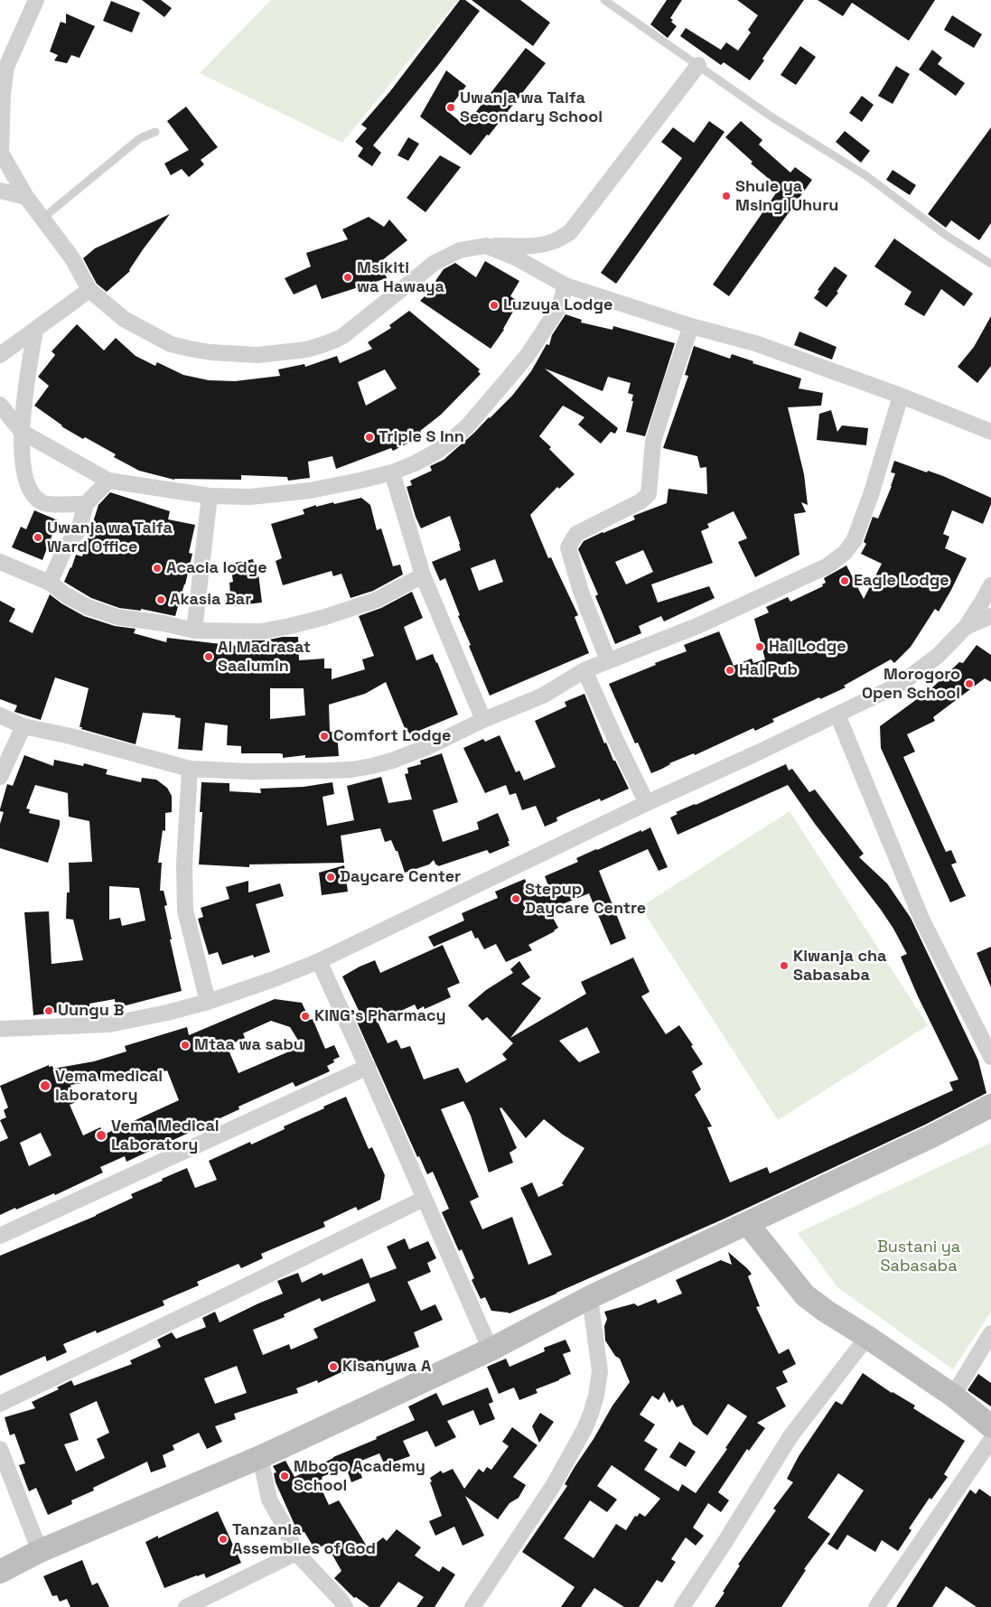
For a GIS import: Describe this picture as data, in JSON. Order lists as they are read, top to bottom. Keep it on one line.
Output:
{"parks":["Bustani ya Sabasaba"],"places":["Uwanja wa Taifa Secondary School","Shule ya Msingi Uhuru","Msikiti wa Hawaya","Luzuya Lodge","Triple S Inn","Uwanja wa Taifa Ward Office","Acacia lodge","Eagle Lodge","Akasia Bar","Hai Lodge","Al Madrasat Saalumin","Hai Pub","Morogoro Open School","Comfort Lodge","Daycare Center","Stepup Daycare Centre","Kiwanja cha Sabasaba","Uungu B","KING's Pharmacy","Mtaa wa sabu","Vema medical laboratory","Vema Medical Laboratory","Kisanywa A","Mbogo Academy School","Tanzania Assemblies of God"]}
